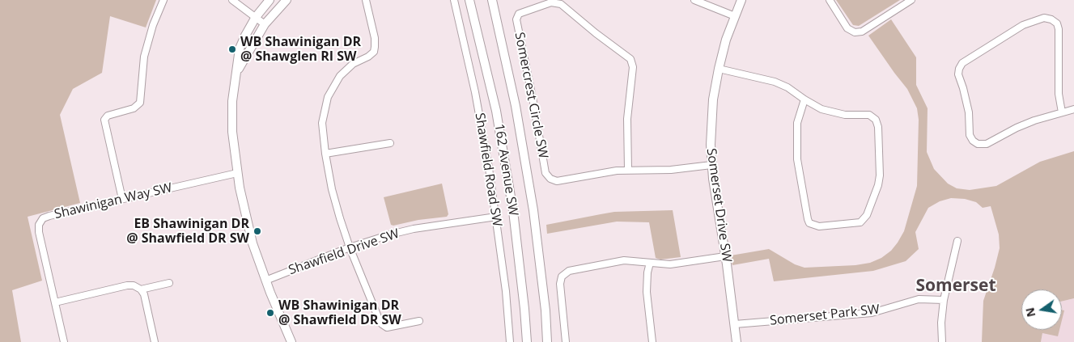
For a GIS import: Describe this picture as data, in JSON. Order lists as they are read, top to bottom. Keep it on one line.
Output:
{"streets":{"street":["Somercrest Circle SW","Shawfield Road SW","162 Avenue SW","Shawinigan Way SW","Somerset Drive SW","Shawfield Drive SW","Somerset Park SW"]},"crossings":[["Shawfield Road SW","Shawfield Drive SW"],["Somerset Drive SW","Somerset Park SW"]],"districts":["Somerset"],"places":["WB Shawinigan DR @ Shawglen RI SW","EB Shawinigan DR @ Shawfield DR SW","WB Shawinigan DR @ Shawfield DR SW"],"north":"left"}
